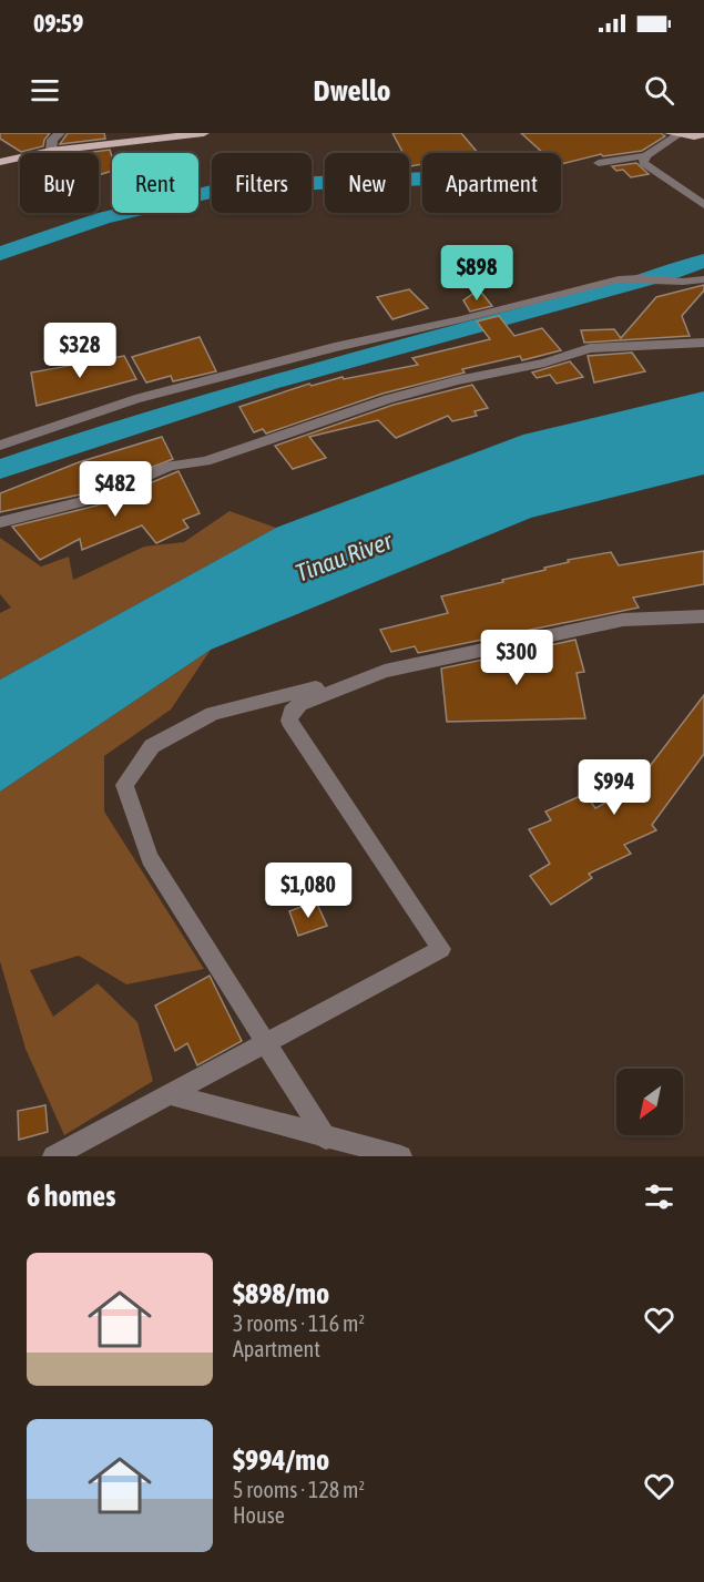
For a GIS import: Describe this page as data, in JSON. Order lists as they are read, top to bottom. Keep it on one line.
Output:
{"water":["Tinau River"],"north":"bottom left","page":{"status":"09:59","header":"Dwello","chip":["Buy","Rent","Filters","New","Apartment"],"price":["$898","$328","$482","$300","$994","$1,080"],"heading":"6 homes","list":[{"name":"$898/mo","note":"3 rooms · 116 m² · Apartment"},{"name":"$994/mo","note":"5 rooms · 128 m² · House"}]}}
